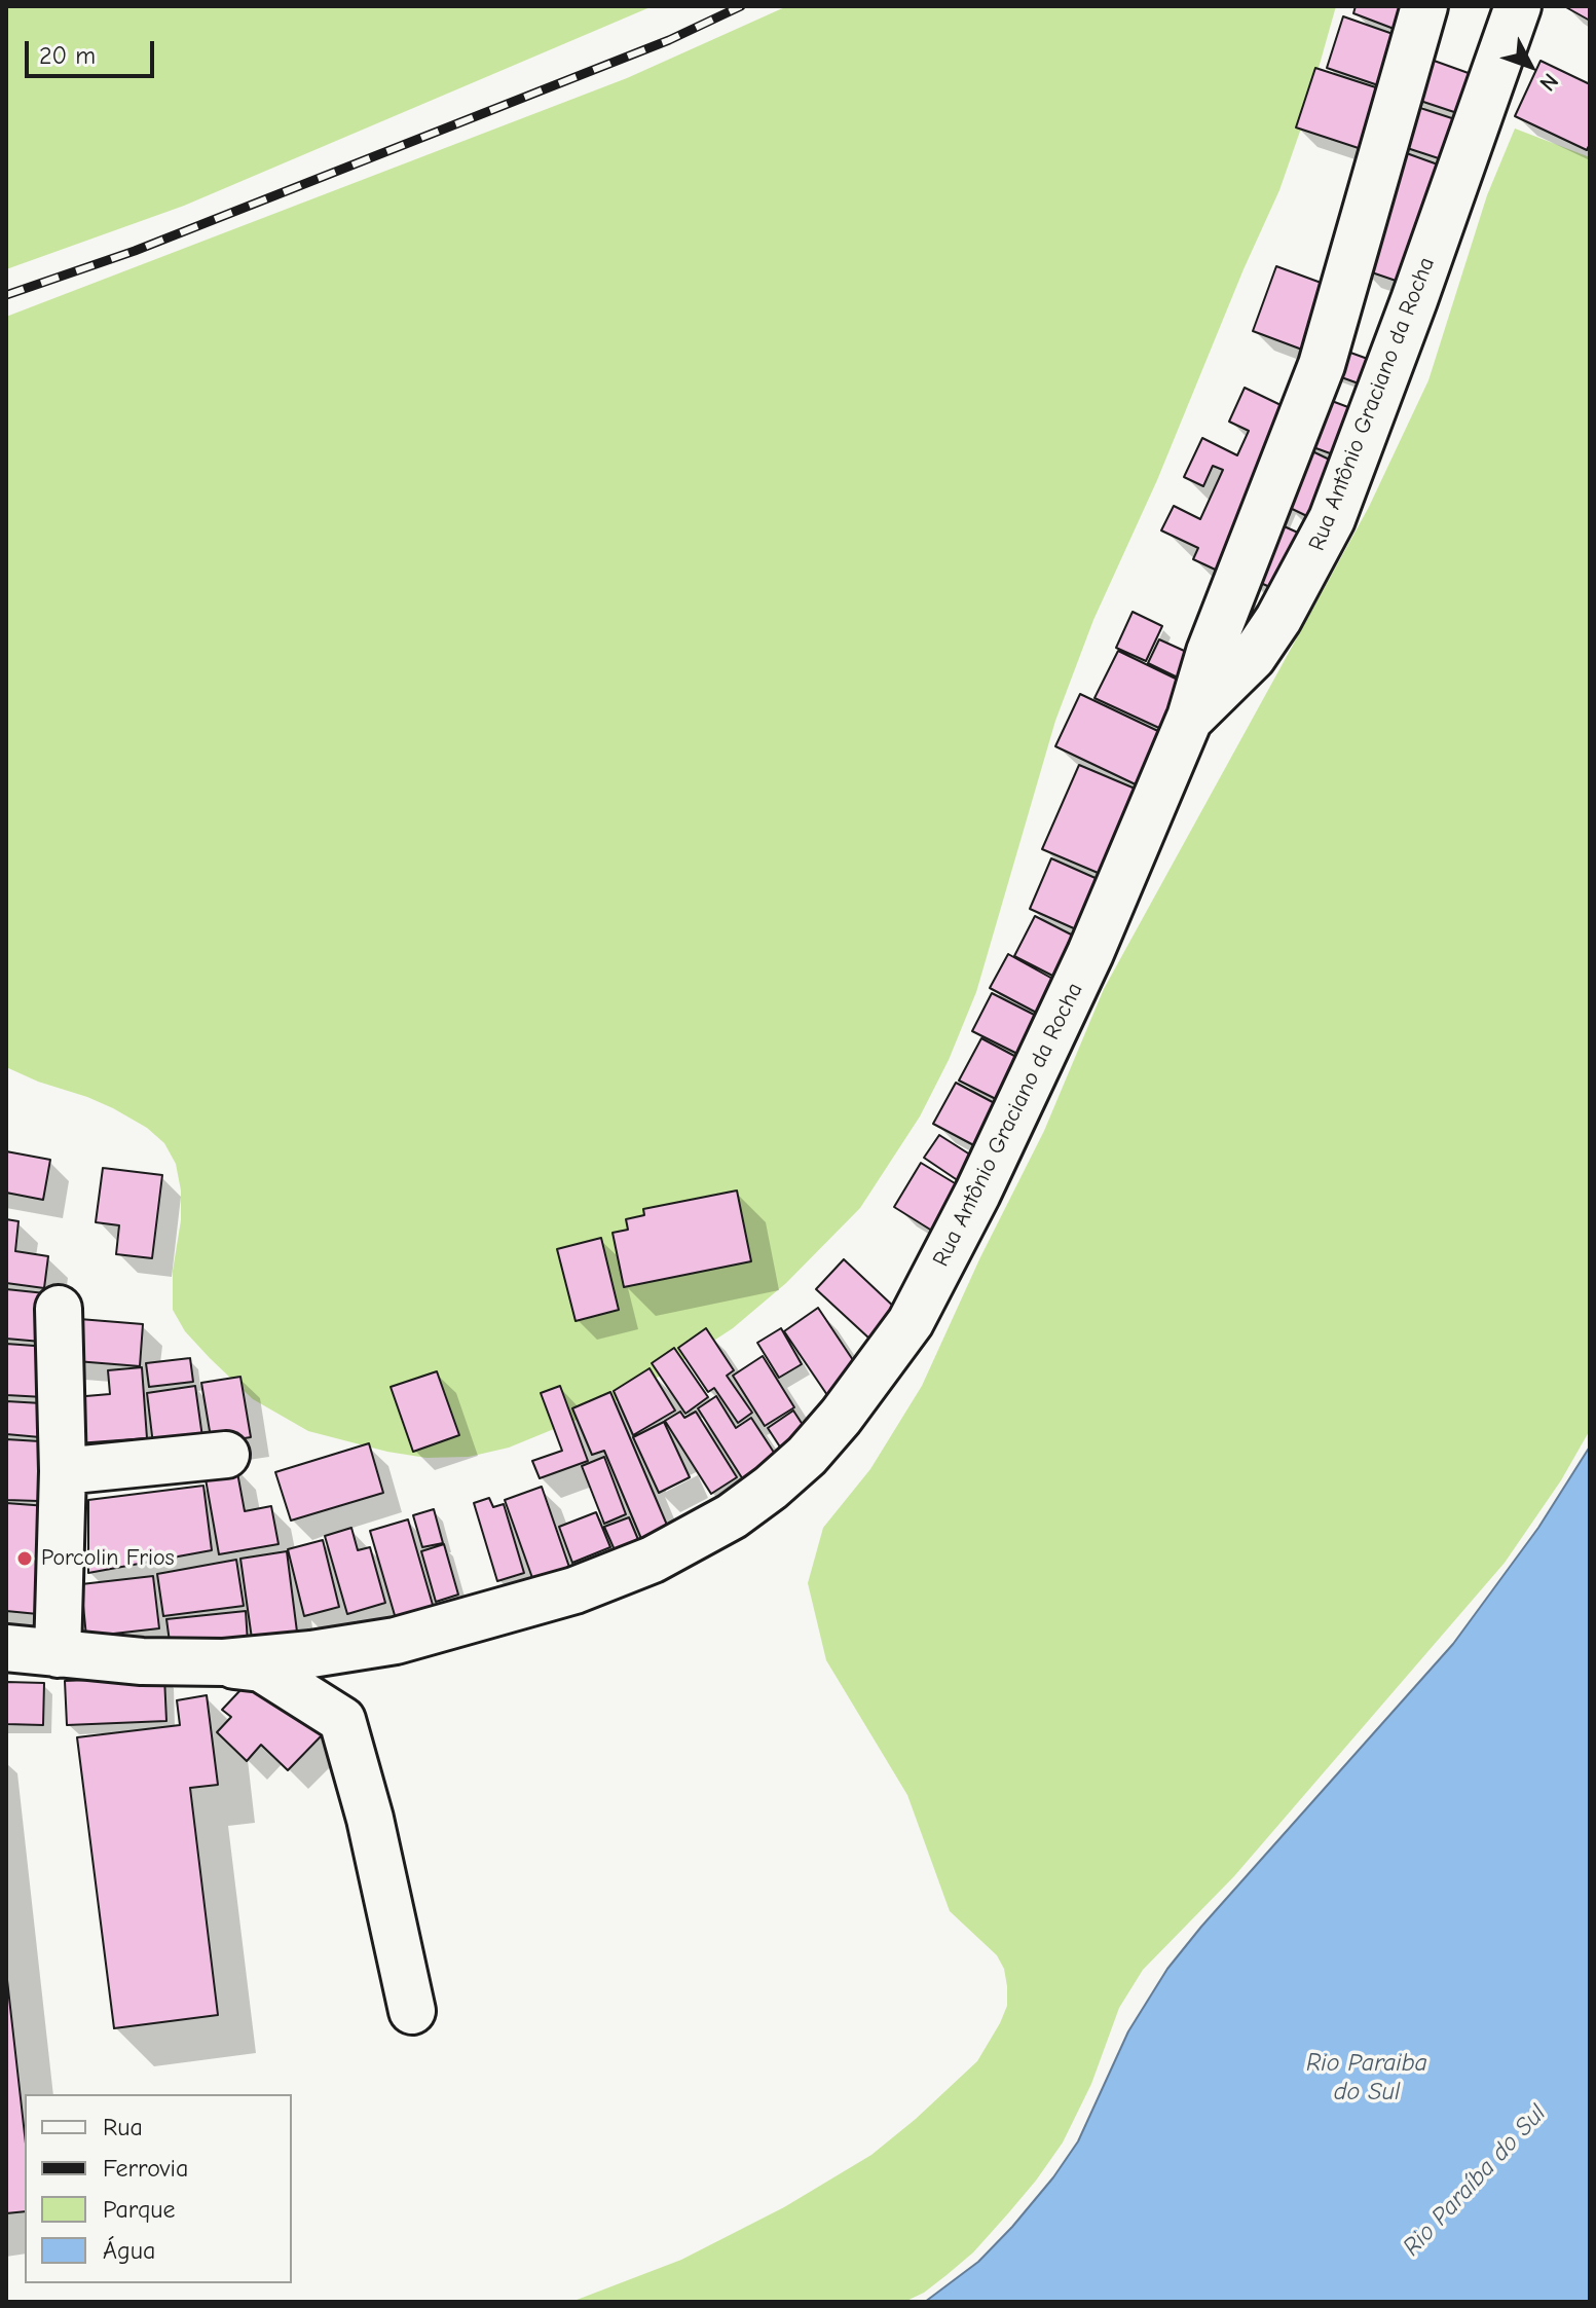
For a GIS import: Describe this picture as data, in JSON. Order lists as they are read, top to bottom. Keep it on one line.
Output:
{"streets":{"street":["Rua Antônio Graciano da Rocha"]},"water":["Rio Paraiba do Sul","Rio Paraíba do Sul"],"places":["Porcolin Frios"],"legend":["Rua","Ferrovia","Parque","Água"],"scale_bar":"20 m","north":"bottom right"}
